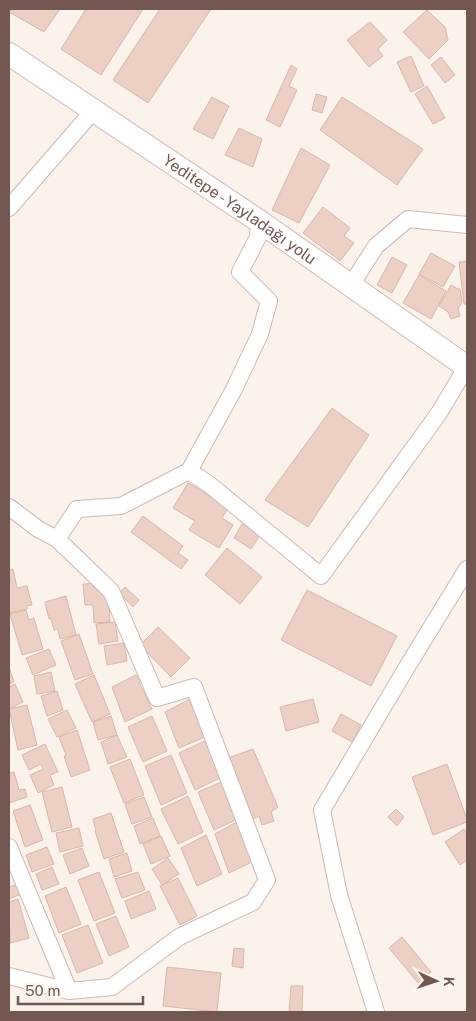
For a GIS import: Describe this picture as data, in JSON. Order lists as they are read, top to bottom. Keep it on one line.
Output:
{"streets":{"main road":["Yeditepe - Yayladağı yolu"]},"scale_bar":"50 m","north":"right"}
